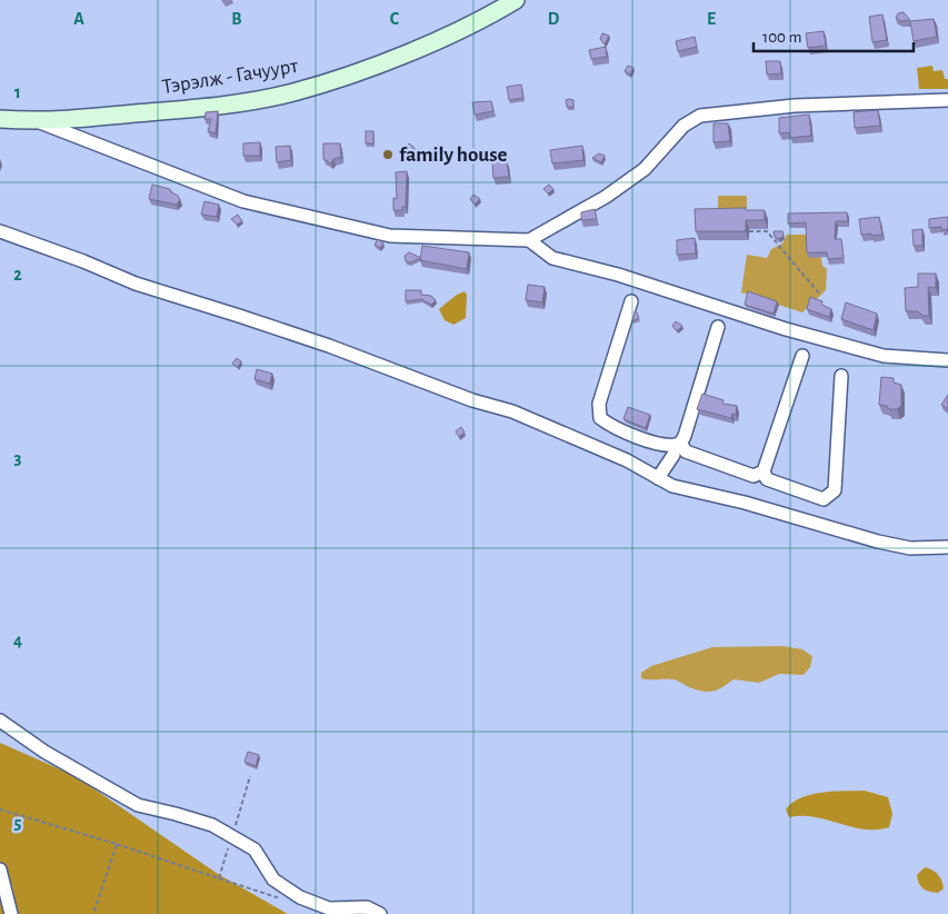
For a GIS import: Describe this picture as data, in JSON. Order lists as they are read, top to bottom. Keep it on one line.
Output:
{"streets":{"main road":["Тэрэлж - Гачуурт"]},"places":["family house"],"scale_bar":"100 m","grid":{"columns":["A","B","C","D","E"],"rows":["1","2","3","4","5"]}}
